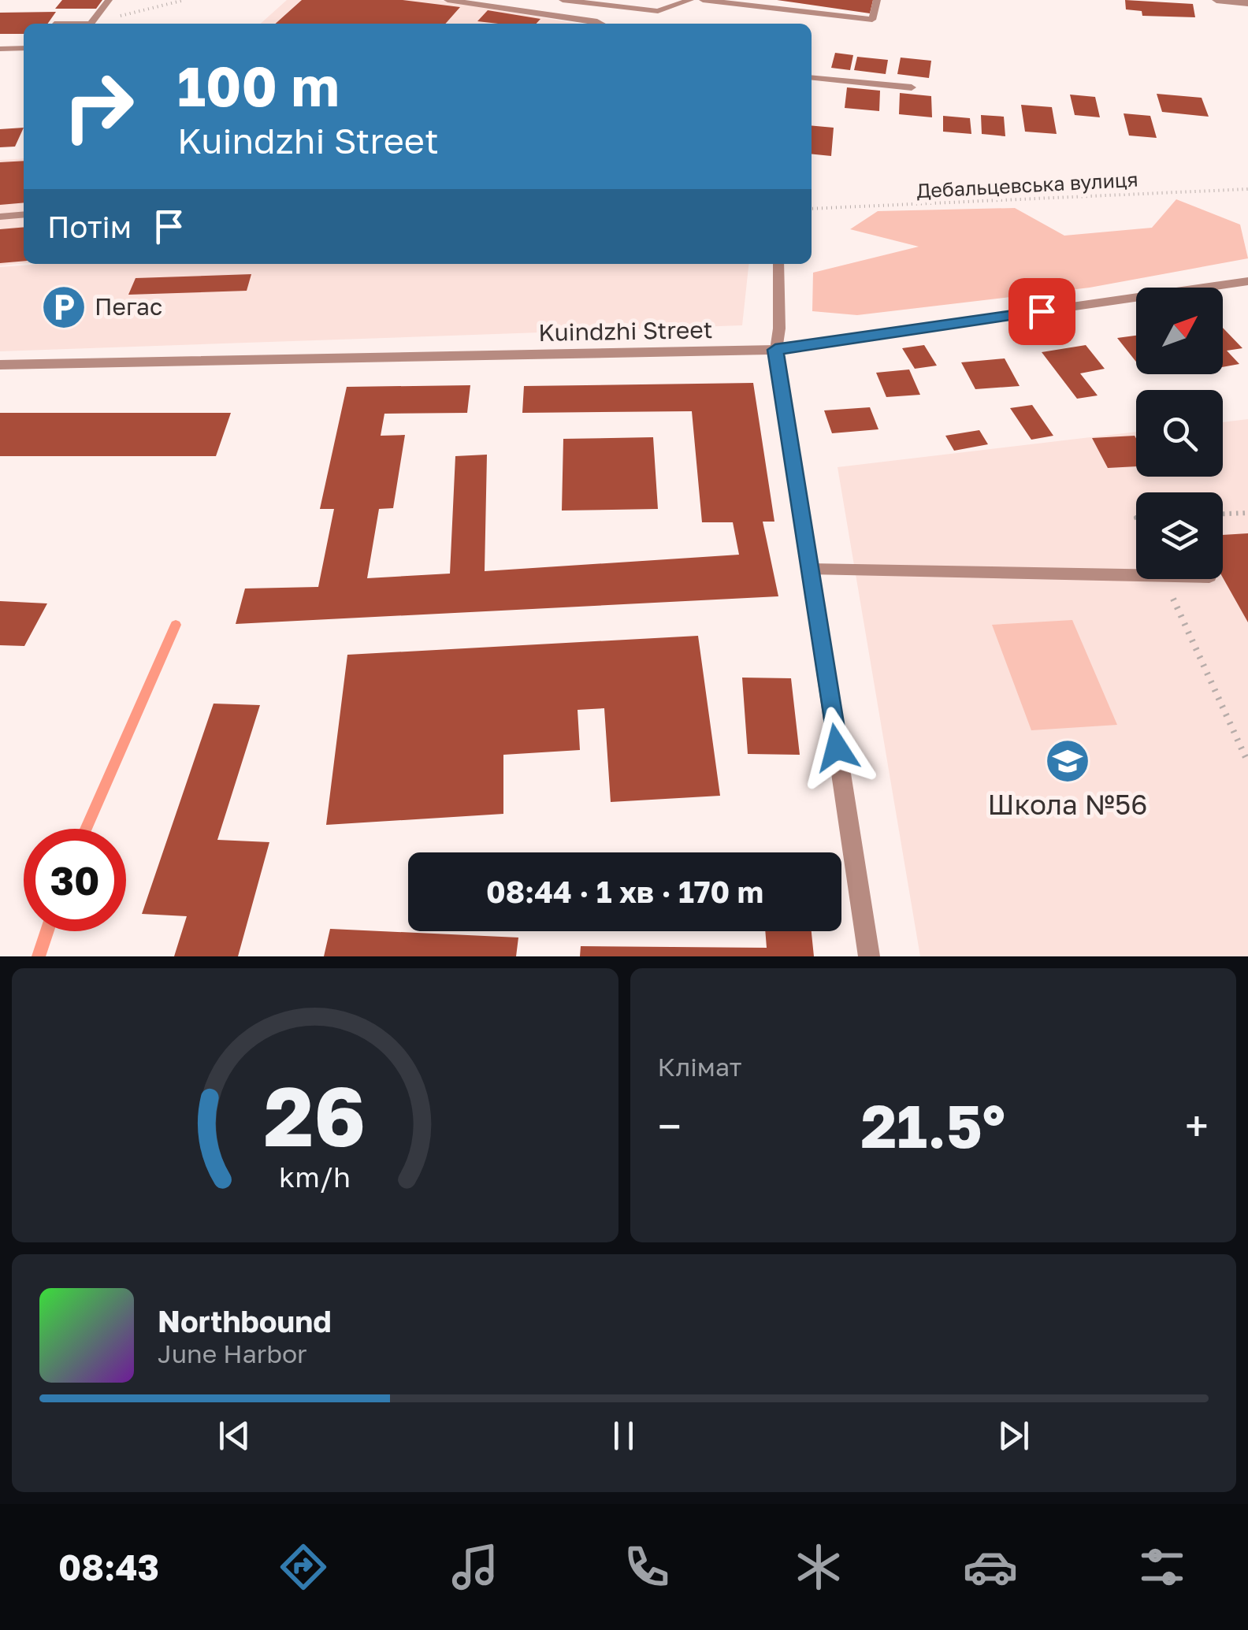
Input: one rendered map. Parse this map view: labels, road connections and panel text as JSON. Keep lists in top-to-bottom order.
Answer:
{
  "streets": {
    "street": ["Kuindzhi Street"],
    "path": ["Дебальцевська вулиця"]
  },
  "places": {
    "parking": ["Пегас"],
    "school or university": ["Школа №56"]
  },
  "north": "top right",
  "page": {
    "turn": ["100 m", "Kuindzhi Street"],
    "then": "Потім",
    "limit": "30",
    "trip": "08:44 · 1 хв · 170 m",
    "tile": "Клімат",
    "heat": ["−", "21.5°", "+"],
    "song": ["Northbound", "June Harbor"],
    "tabs": "08:43",
    "gauge": ["26", "km/h"]
  }
}
